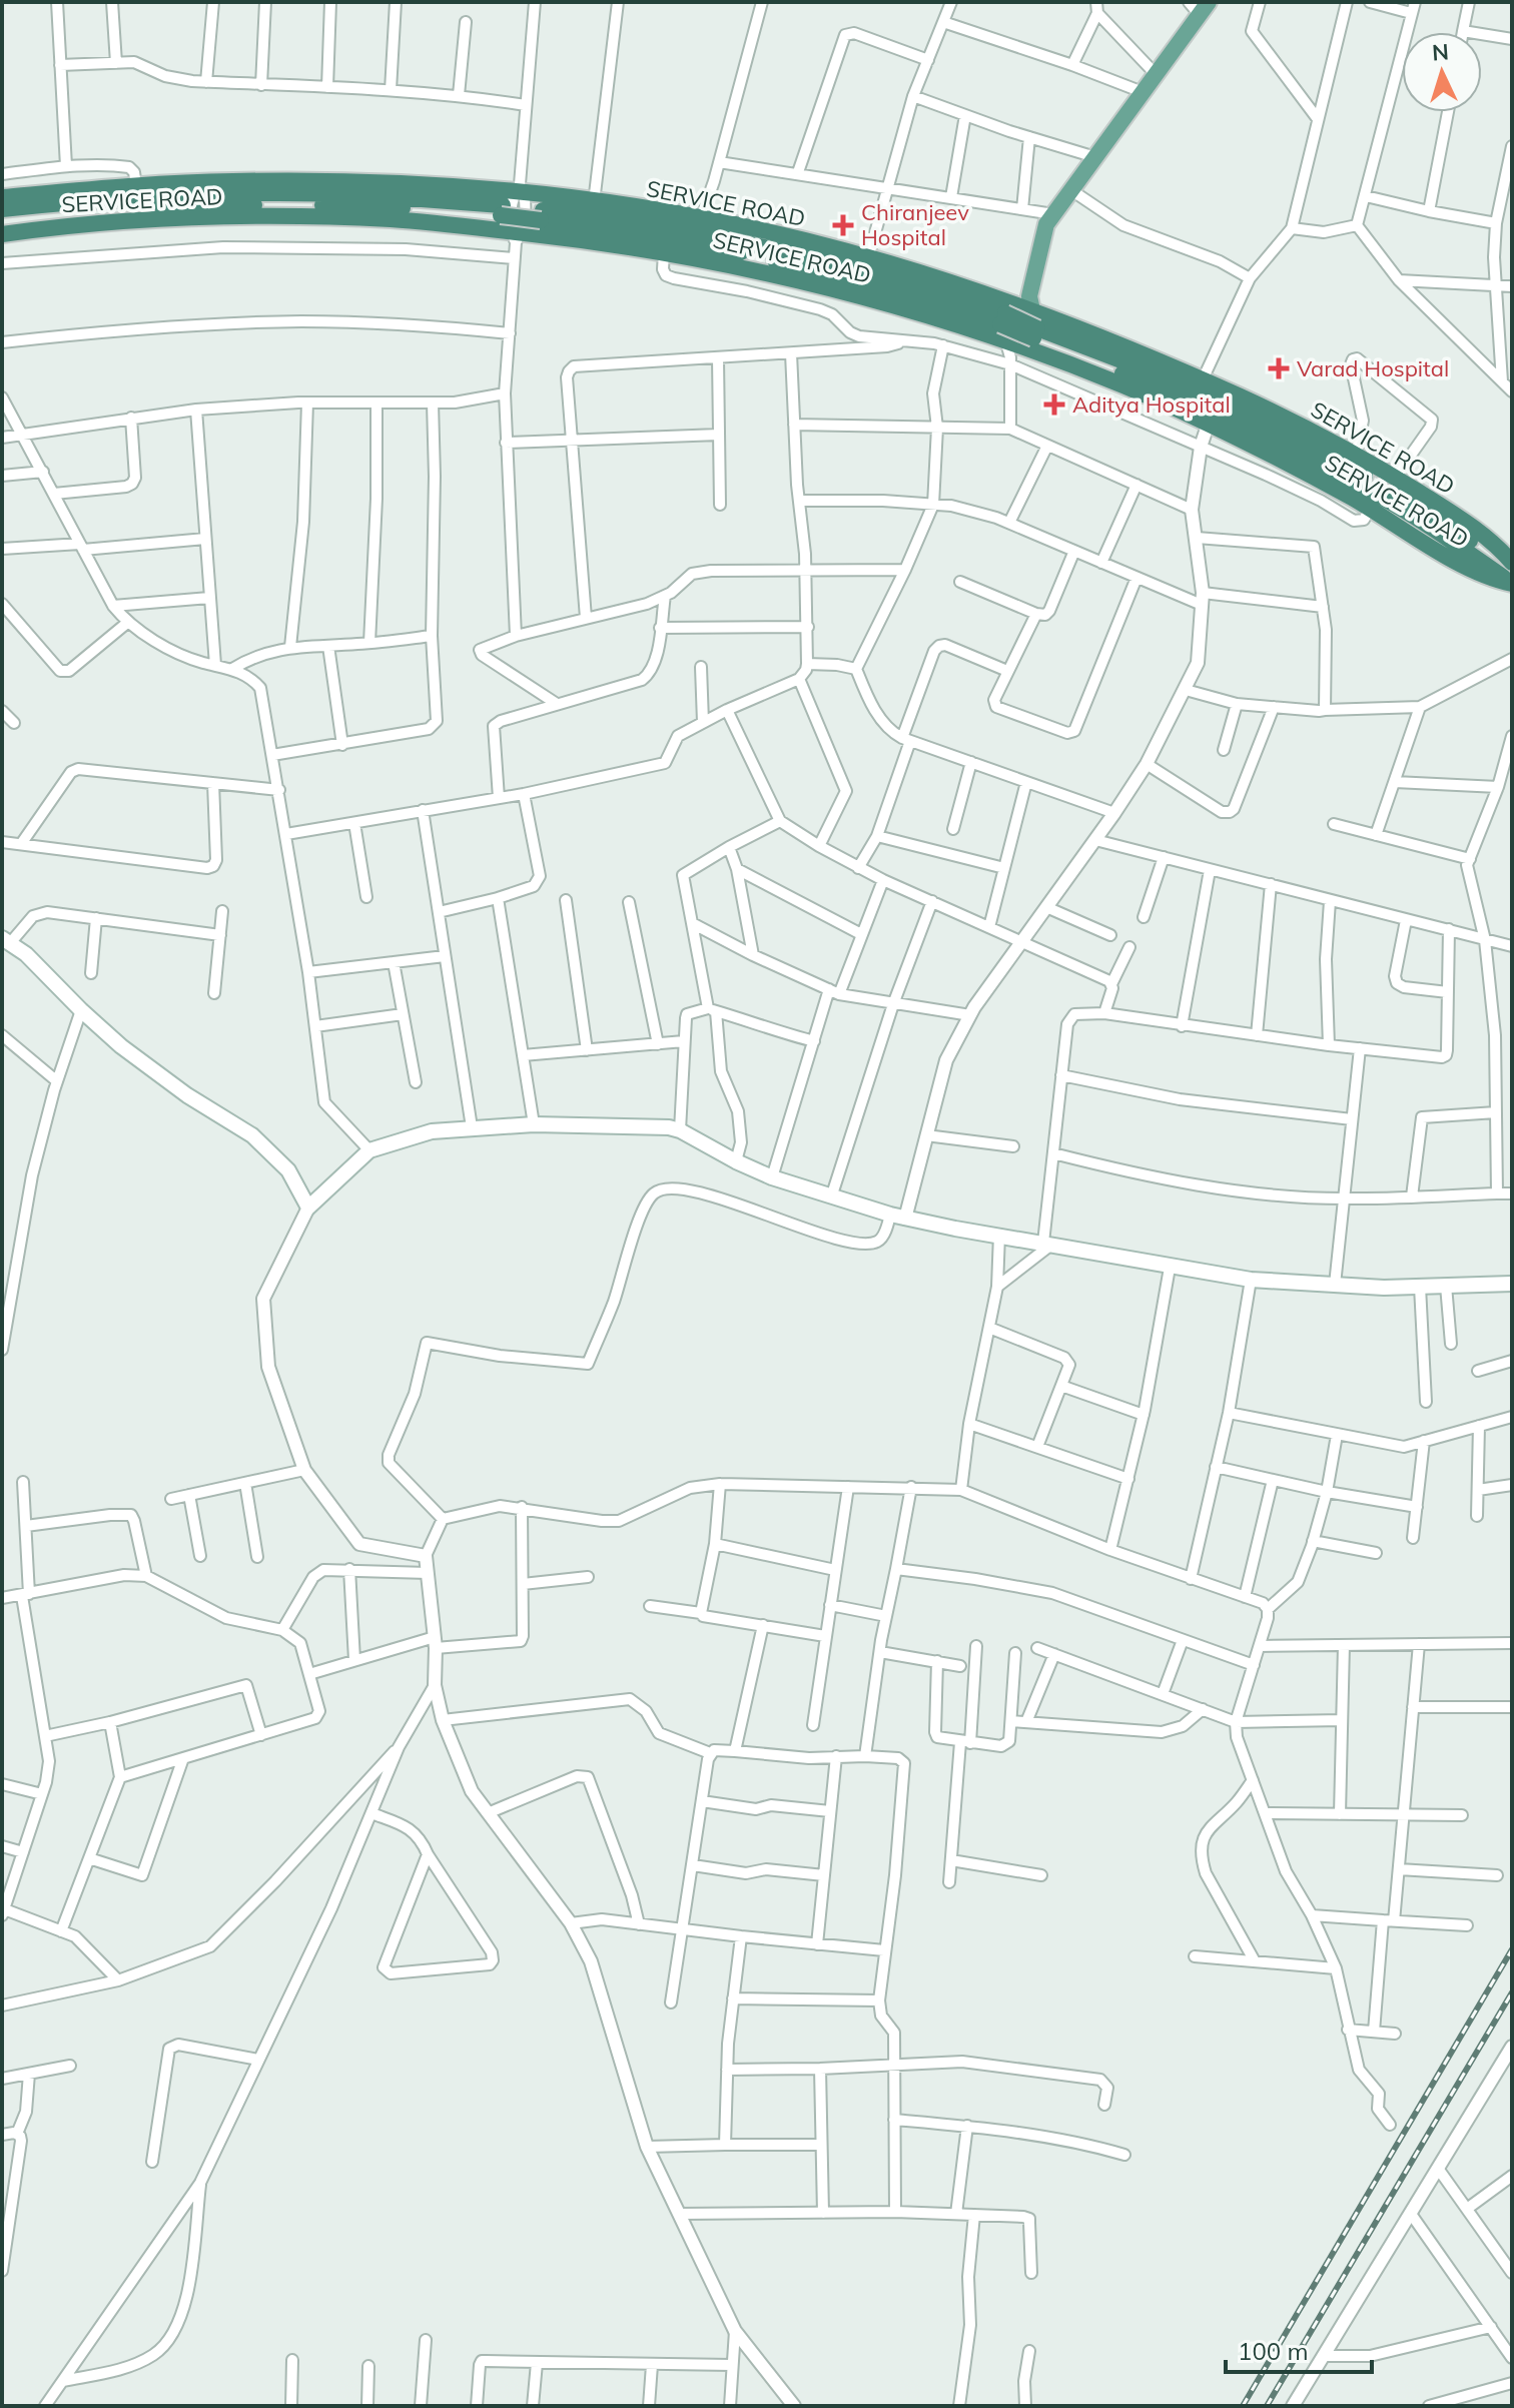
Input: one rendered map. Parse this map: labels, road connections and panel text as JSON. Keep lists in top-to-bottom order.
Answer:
{
  "streets": {
    "highway": ["SERVICE ROAD"]
  },
  "places": {
    "health": ["Chiranjeev Hospital", "Varad Hospital", "Aditya Hospital"]
  },
  "scale_bar": "100 m",
  "north": "top"
}
